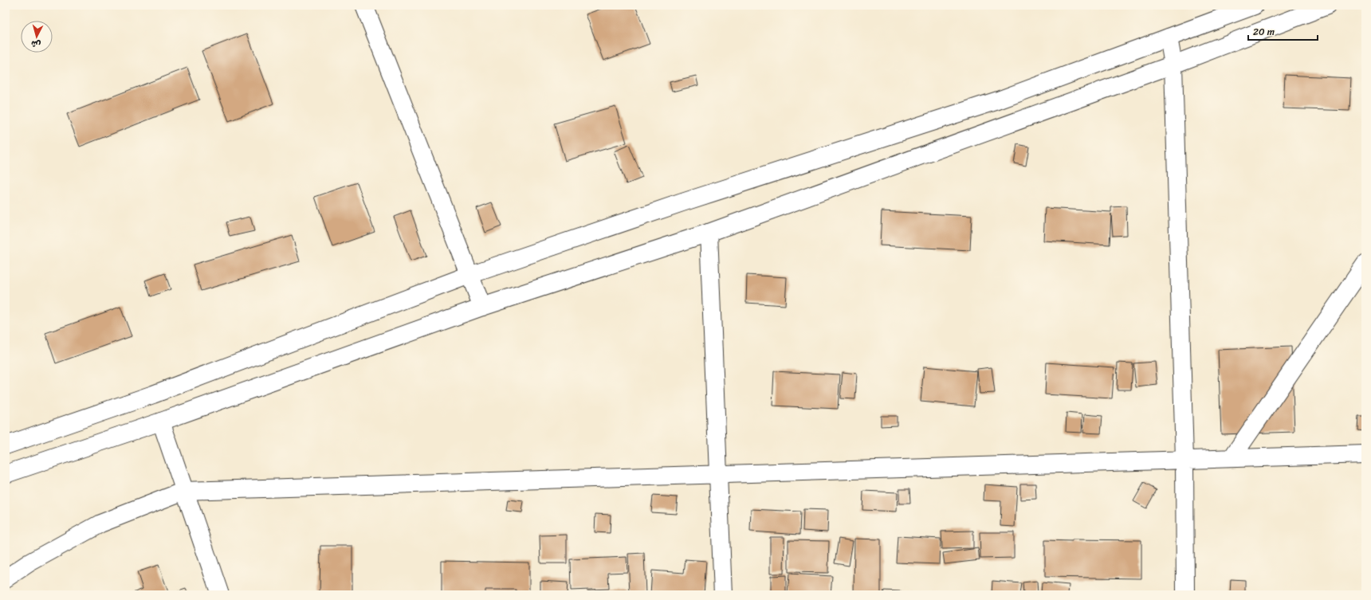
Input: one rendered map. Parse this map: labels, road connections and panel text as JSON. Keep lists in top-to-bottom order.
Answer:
{
  "scale_bar": "20 m",
  "north": "bottom"
}
